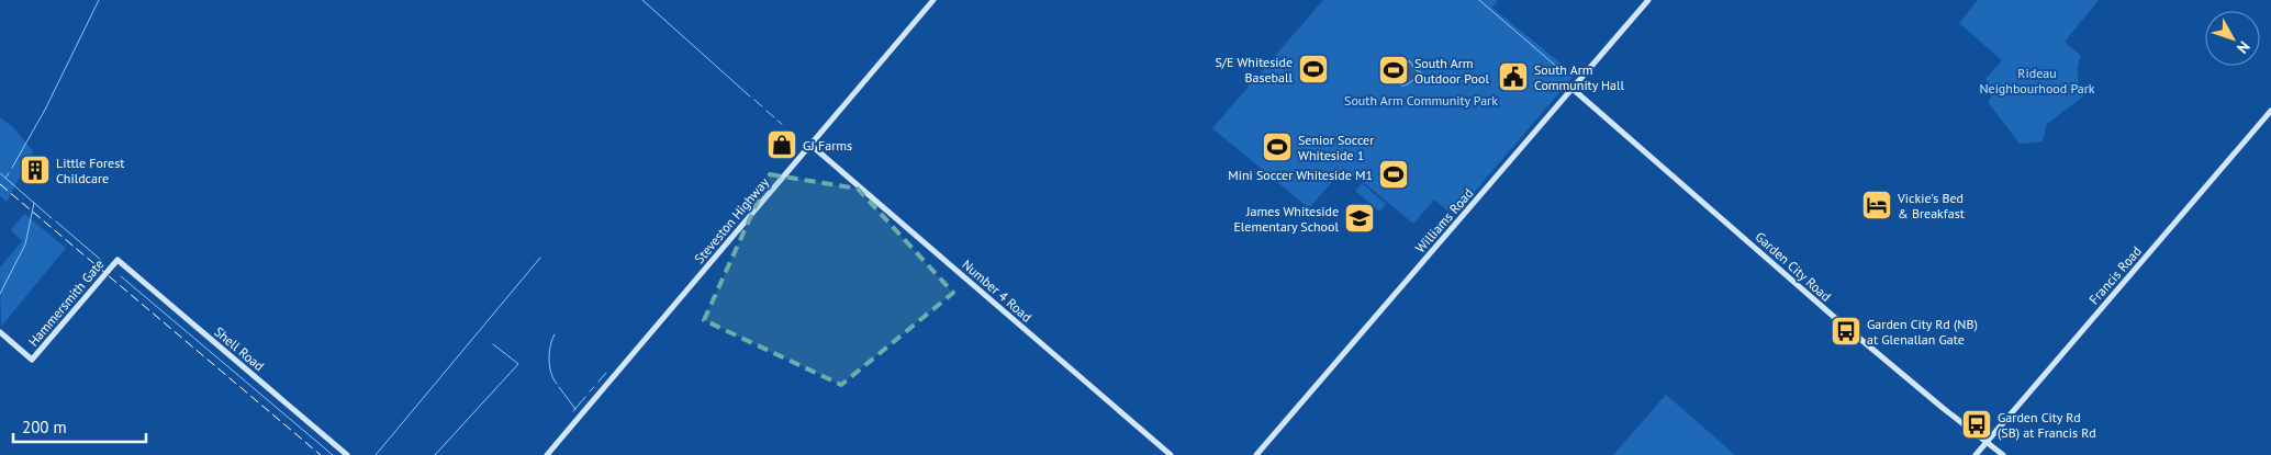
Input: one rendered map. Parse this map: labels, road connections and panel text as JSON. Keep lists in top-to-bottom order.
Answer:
{
  "streets": {
    "street": [
      "Steveston Highway",
      "Williams Road",
      "Garden City Road",
      "Francis Road",
      "Number 4 Road",
      "Hammersmith Gate",
      "Shell Road"
    ]
  },
  "crossings": [
    ["Steveston Highway", "Number 4 Road"],
    ["Williams Road", "Garden City Road"],
    ["Garden City Road", "Francis Road"],
    ["Hammersmith Gate", "Shell Road"]
  ],
  "parks": ["Rideau Neighbourhood Park", "South Arm Community Park"],
  "places": {
    "sports": [
      "S/E Whiteside Baseball",
      "South Arm Outdoor Pool",
      "Senior Soccer Whiteside 1",
      "Mini Soccer Whiteside M1"
    ],
    "public building": ["South Arm Community Hall"],
    "shop": ["GJ Farms"],
    "building": ["Little Forest Childcare"],
    "hotel": ["Vickie's Bed & Breakfast"],
    "school or university": ["James Whiteside Elementary School"],
    "bus stop": ["Garden City Rd (NB) at Glenallan Gate", "Garden City Rd (SB) at Francis Rd"]
  },
  "scale_bar": "200 m",
  "north": "bottom right"
}
